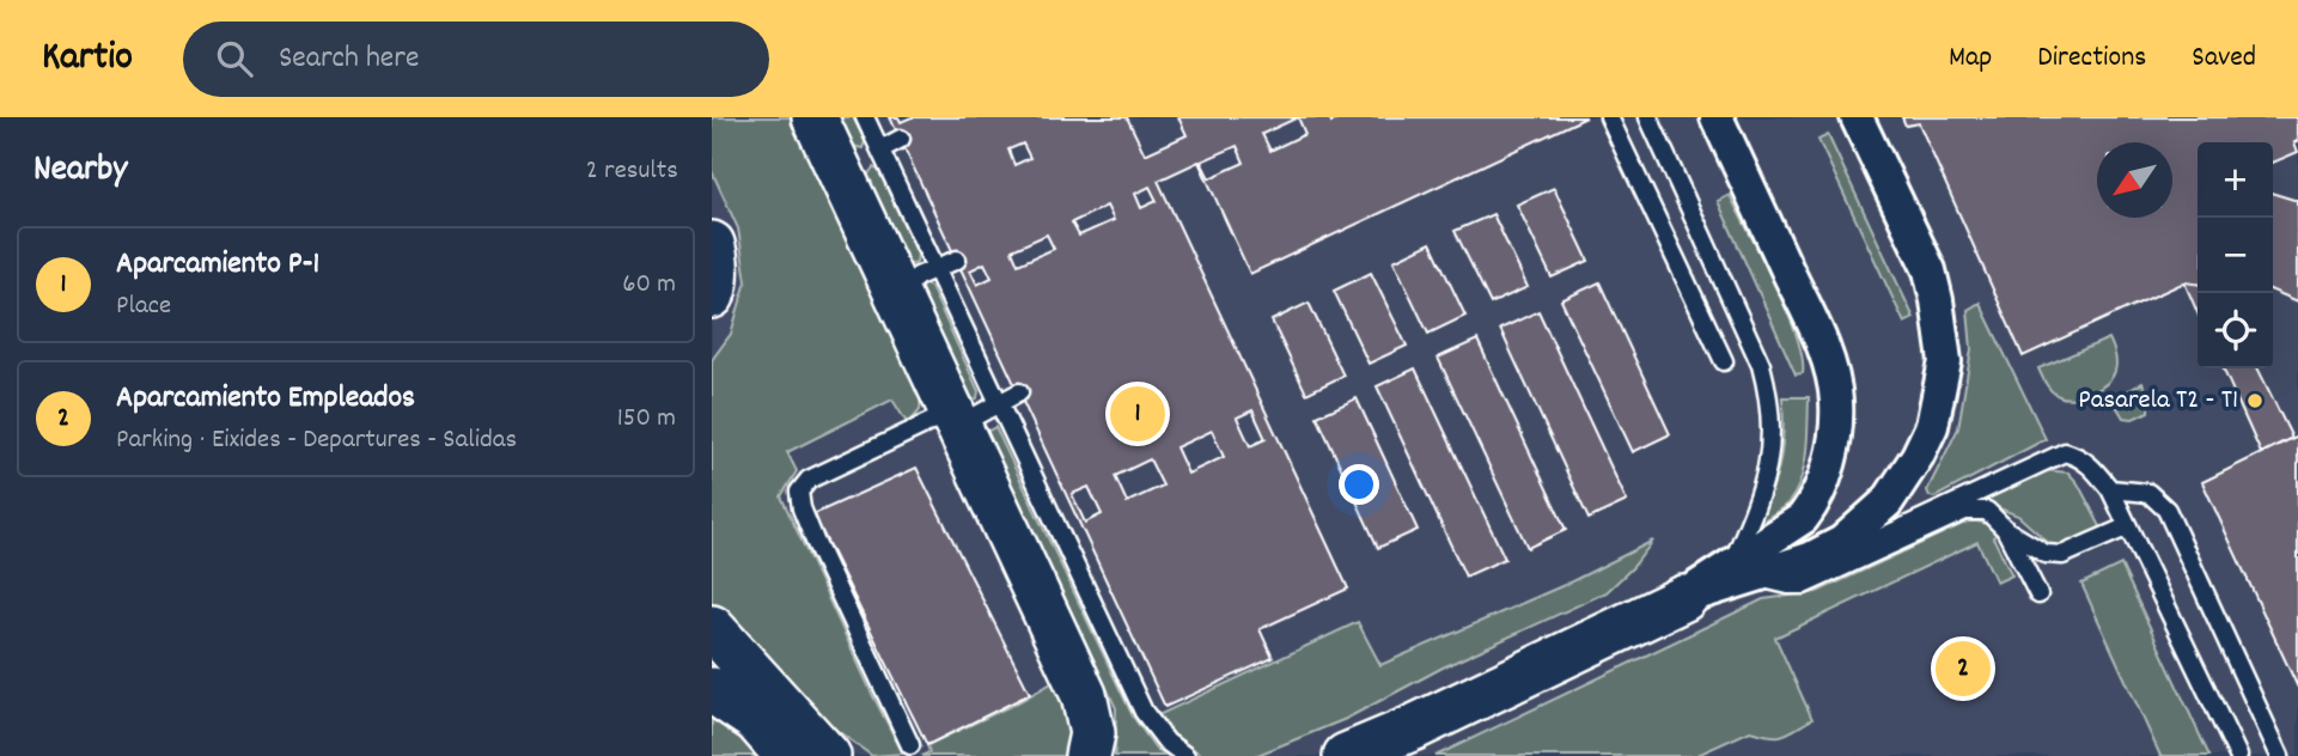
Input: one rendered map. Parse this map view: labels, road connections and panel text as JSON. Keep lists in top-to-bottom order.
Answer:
{
  "places": ["Pasarela T2 - T1"],
  "north": "bottom left",
  "page": {
    "header": "Kartio",
    "search": "Search here",
    "nav": ["Map", "Directions", "Saved"],
    "heading": ["Nearby", "2 results"],
    "map_buttons": ["+", "−"],
    "list": [
      {
        "mark": "1",
        "name": "Aparcamiento P-1",
        "note": "Place",
        "value": "60 m"
      },
      {
        "mark": "2",
        "name": "Aparcamiento Empleados",
        "note": "Parking · Eixides - Departures - Salidas",
        "value": "150 m"
      }
    ],
    "pins": ["1", "2"]
  }
}
